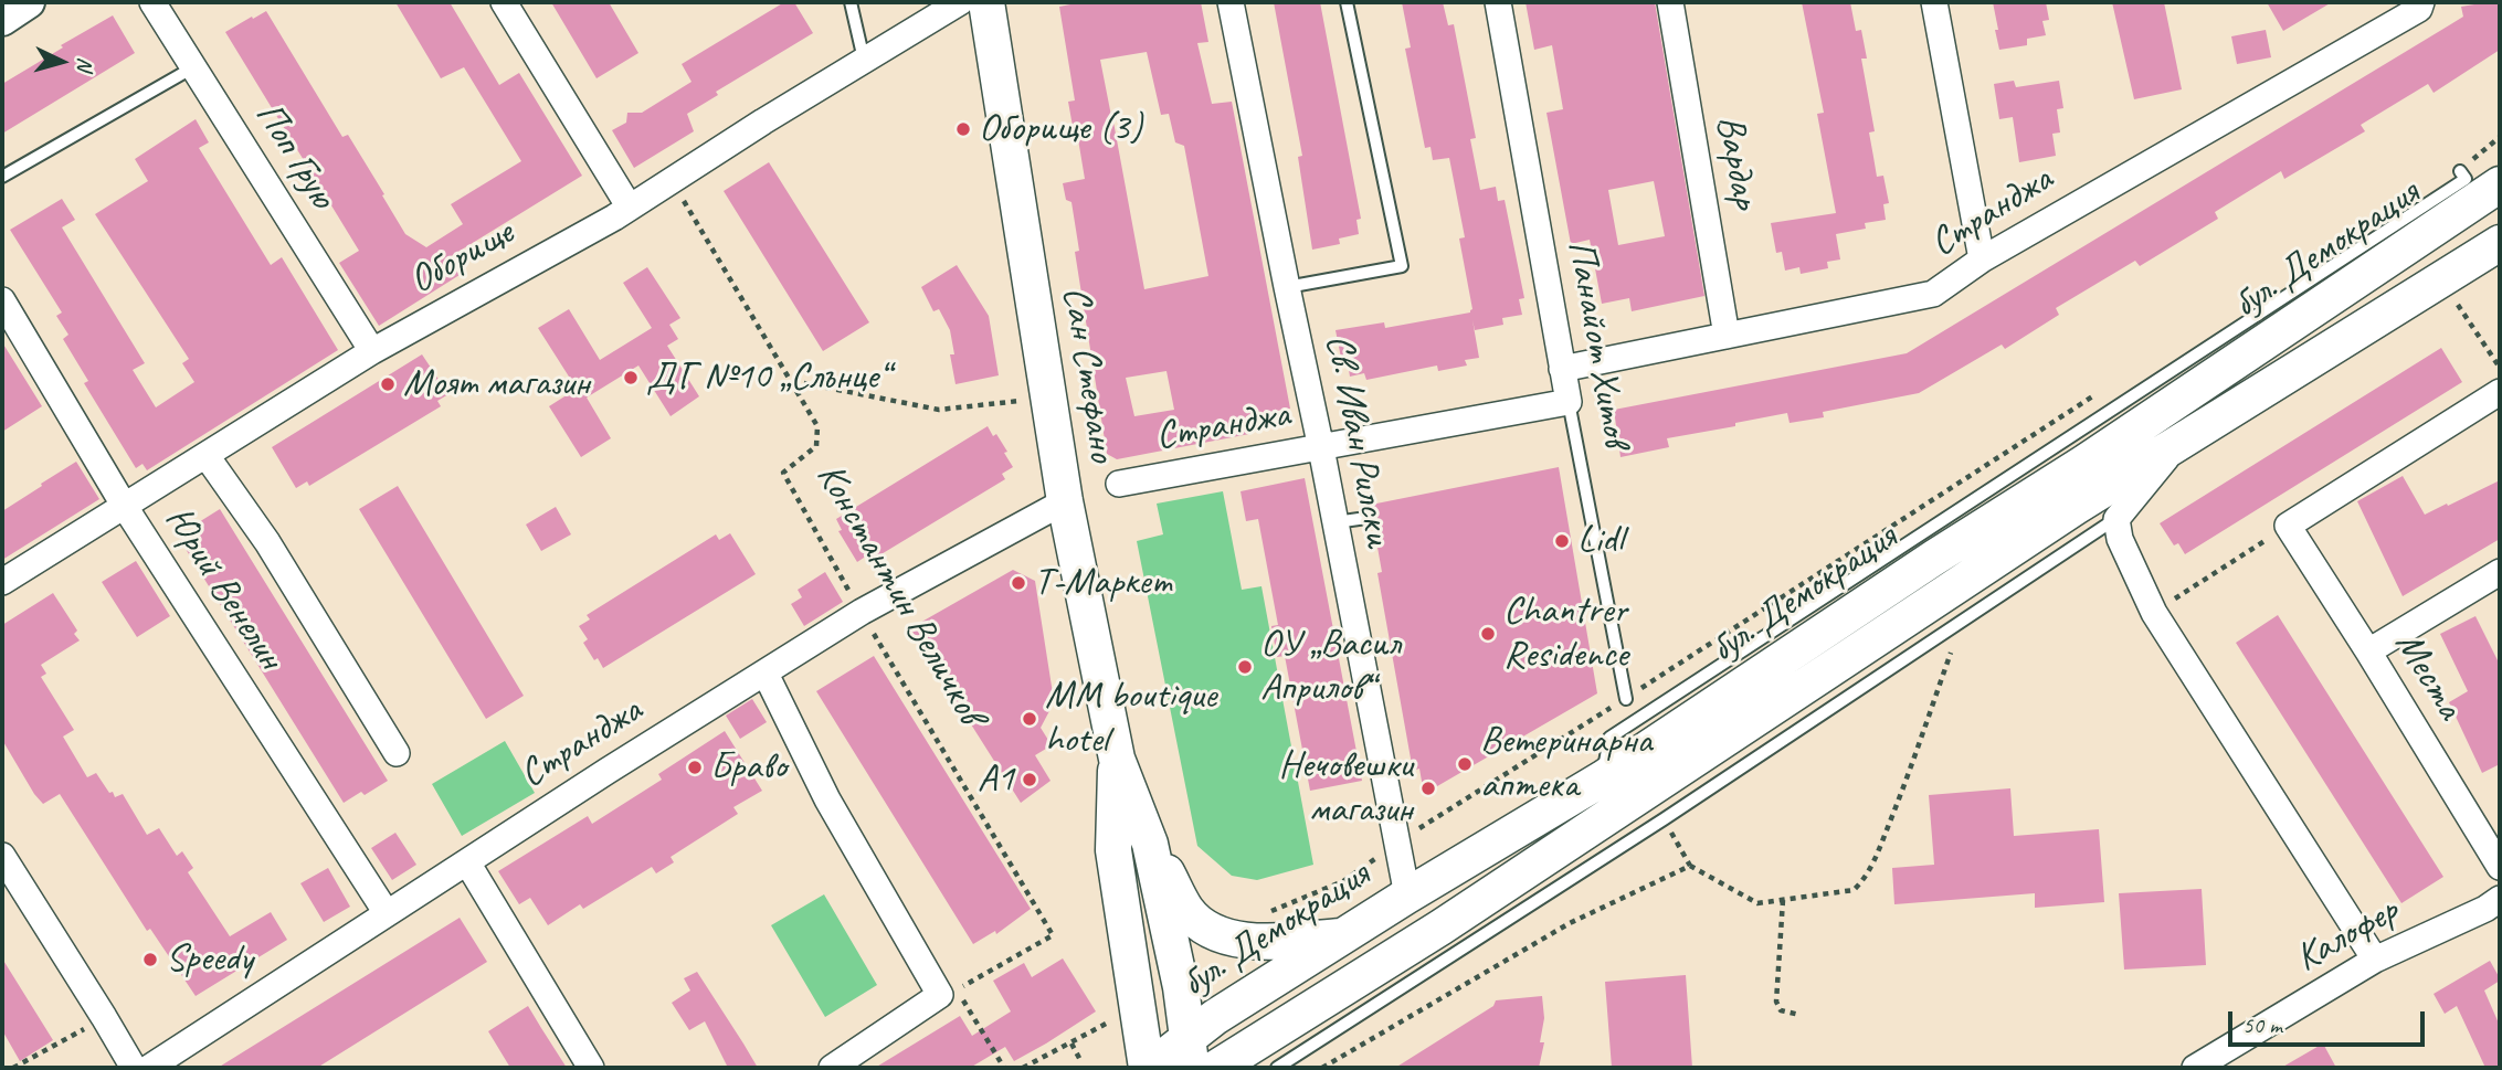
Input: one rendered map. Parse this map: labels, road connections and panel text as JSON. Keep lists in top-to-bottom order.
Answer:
{
  "streets": {
    "main road": ["бул. Демокрация", "Сан Стефано"],
    "street": [
      "Поп Грую",
      "Вардар",
      "Странджа",
      "Оборище",
      "Панайот Хитов",
      "Св. Иван Рилски",
      "Юрий Венелин",
      "Места",
      "Калофер"
    ],
    "path": ["Константин Величков"]
  },
  "crossings": [
    ["Поп Грую", "Оборище"],
    ["Вардар", "Странджа"],
    ["Странджа", "Панайот Хитов"],
    ["Странджа", "Сан Стефано"],
    ["Странджа", "Св. Иван Рилски"],
    ["Странджа", "Юрий Венелин"],
    ["Странджа", "Константин Величков"],
    ["бул. Демокрация", "Сан Стефано"],
    ["бул. Демокрация", "Св. Иван Рилски"],
    ["Оборище", "Юрий Венелин"],
    ["Оборище", "Константин Величков"]
  ],
  "places": [
    "Оборище (3)",
    "ДГ №10 „Слънце“",
    "Моят магазин",
    "Lidl",
    "Т-Маркет",
    "Chantrer Residence",
    "ОУ „Васил Априлов“",
    "MM boutique hotel",
    "Ветеринарна аптека",
    "Браво",
    "A1",
    "Нечовешки магазин",
    "Speedy"
  ],
  "scale_bar": "50 m",
  "north": "right"
}
